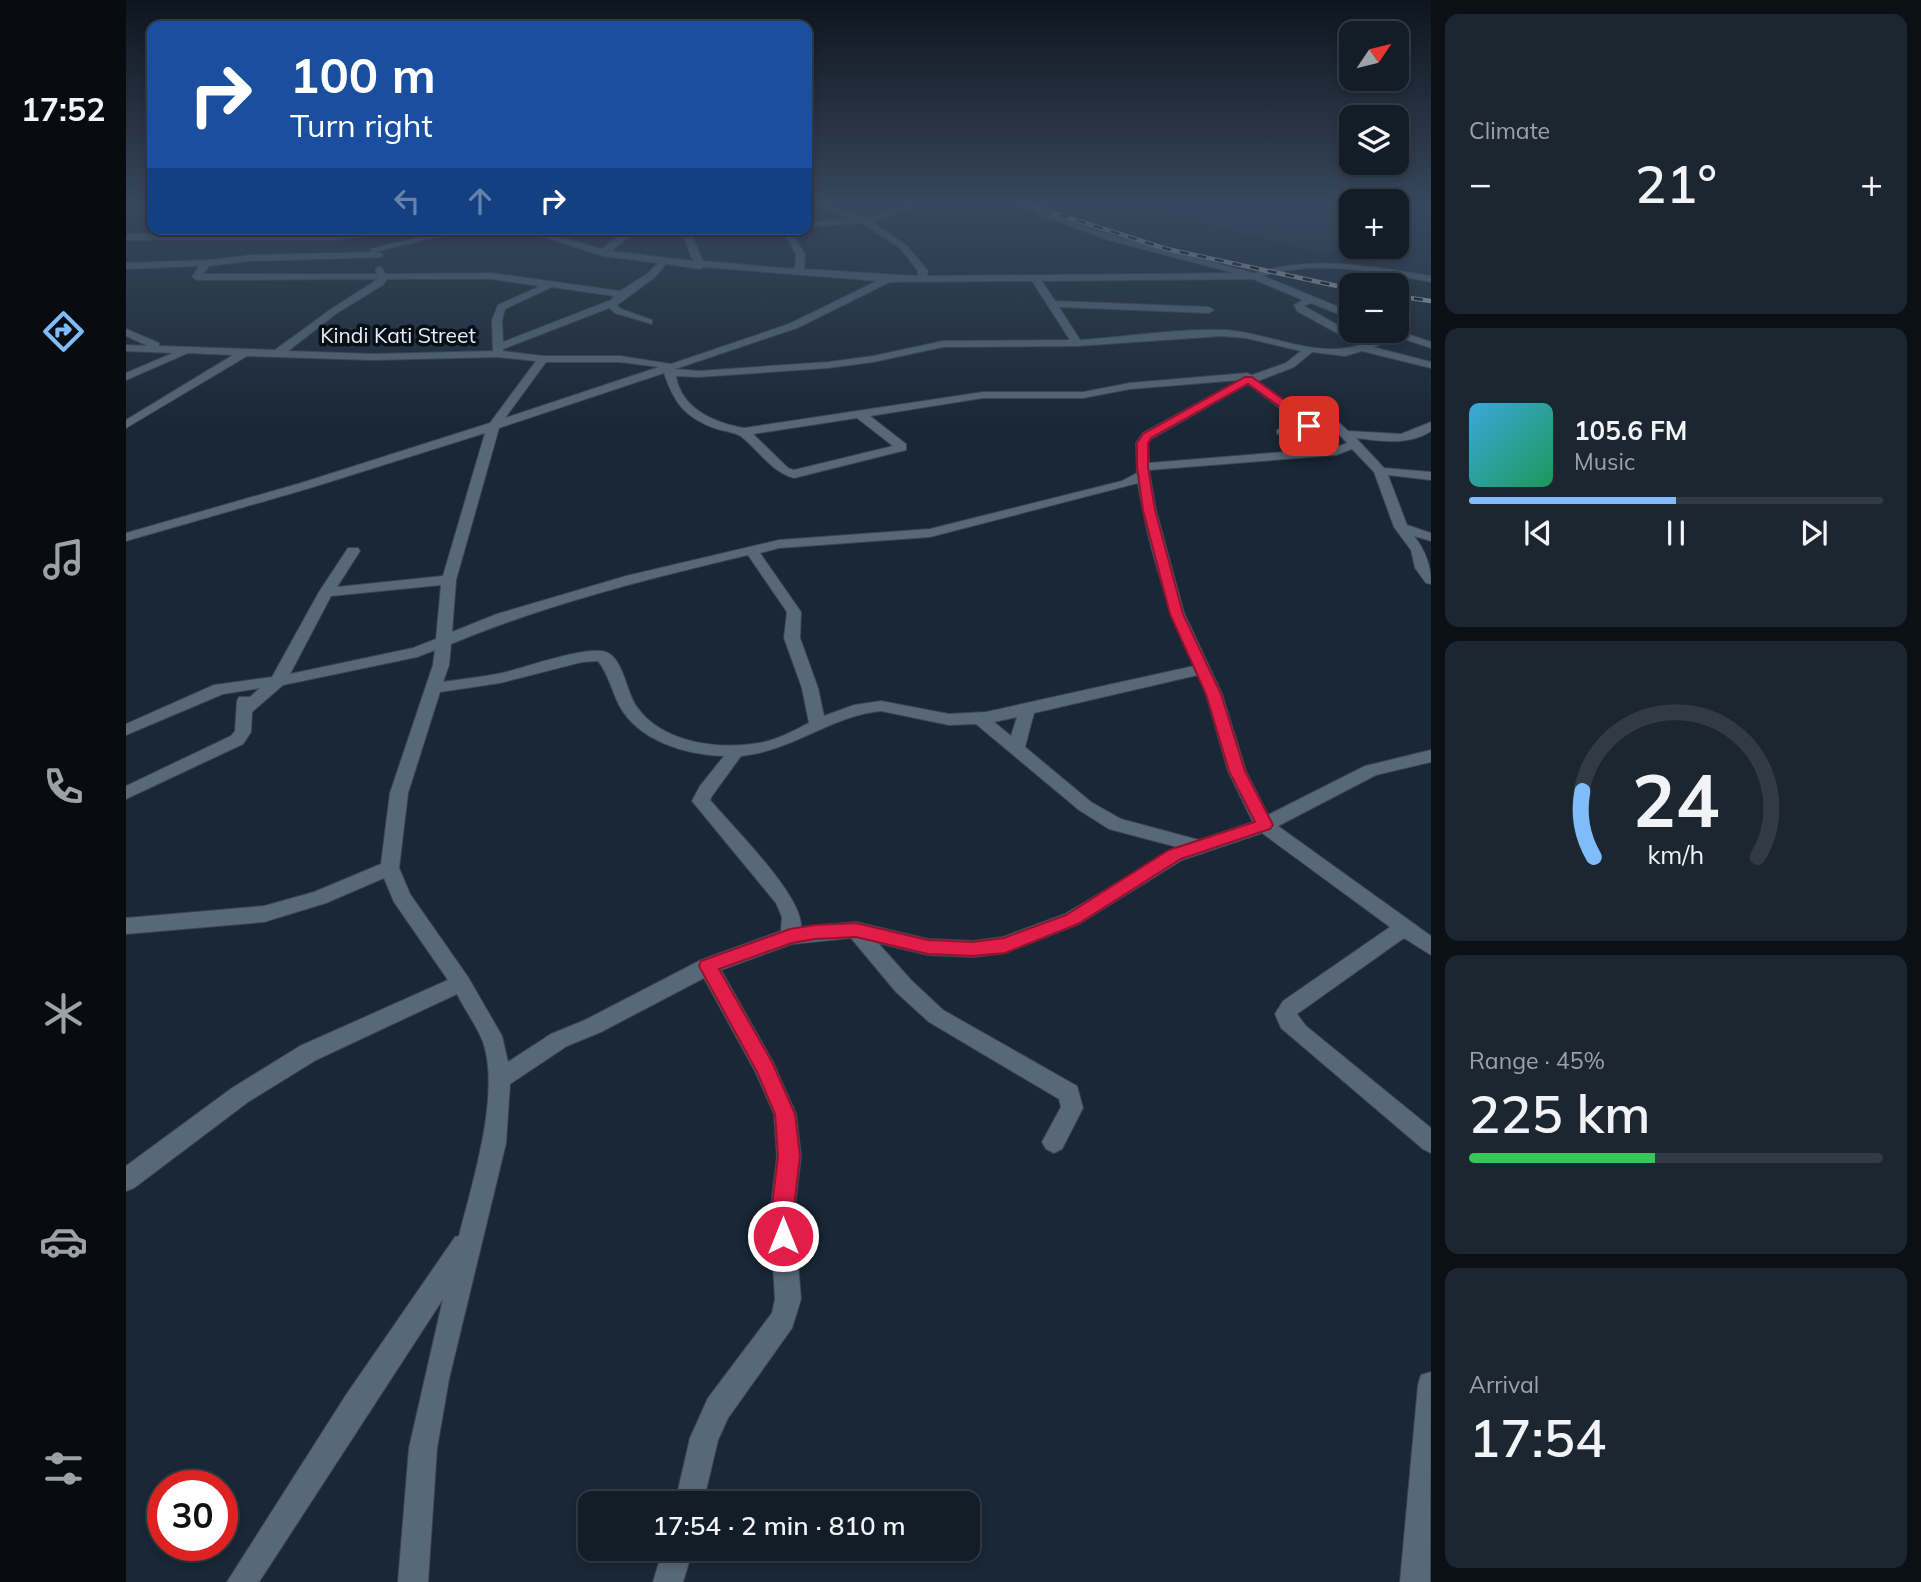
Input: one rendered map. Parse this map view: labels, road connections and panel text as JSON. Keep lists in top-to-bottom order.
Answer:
{
  "streets": {
    "street": ["Kindi Kati Street"]
  },
  "north": "top right",
  "page": {
    "tabs": "17:52",
    "tile": [
      "Climate",
      ["Range · 45%", "225 km"],
      ["Arrival", "17:54"]
    ],
    "map_buttons": ["+", "−"],
    "turn": ["100 m", "Turn right"],
    "heat": ["−", "21°", "+"],
    "song": ["105.6 FM", "Music"],
    "limit": "30",
    "trip": "17:54 · 2 min · 810 m",
    "gauge": ["24", "km/h"]
  }
}
